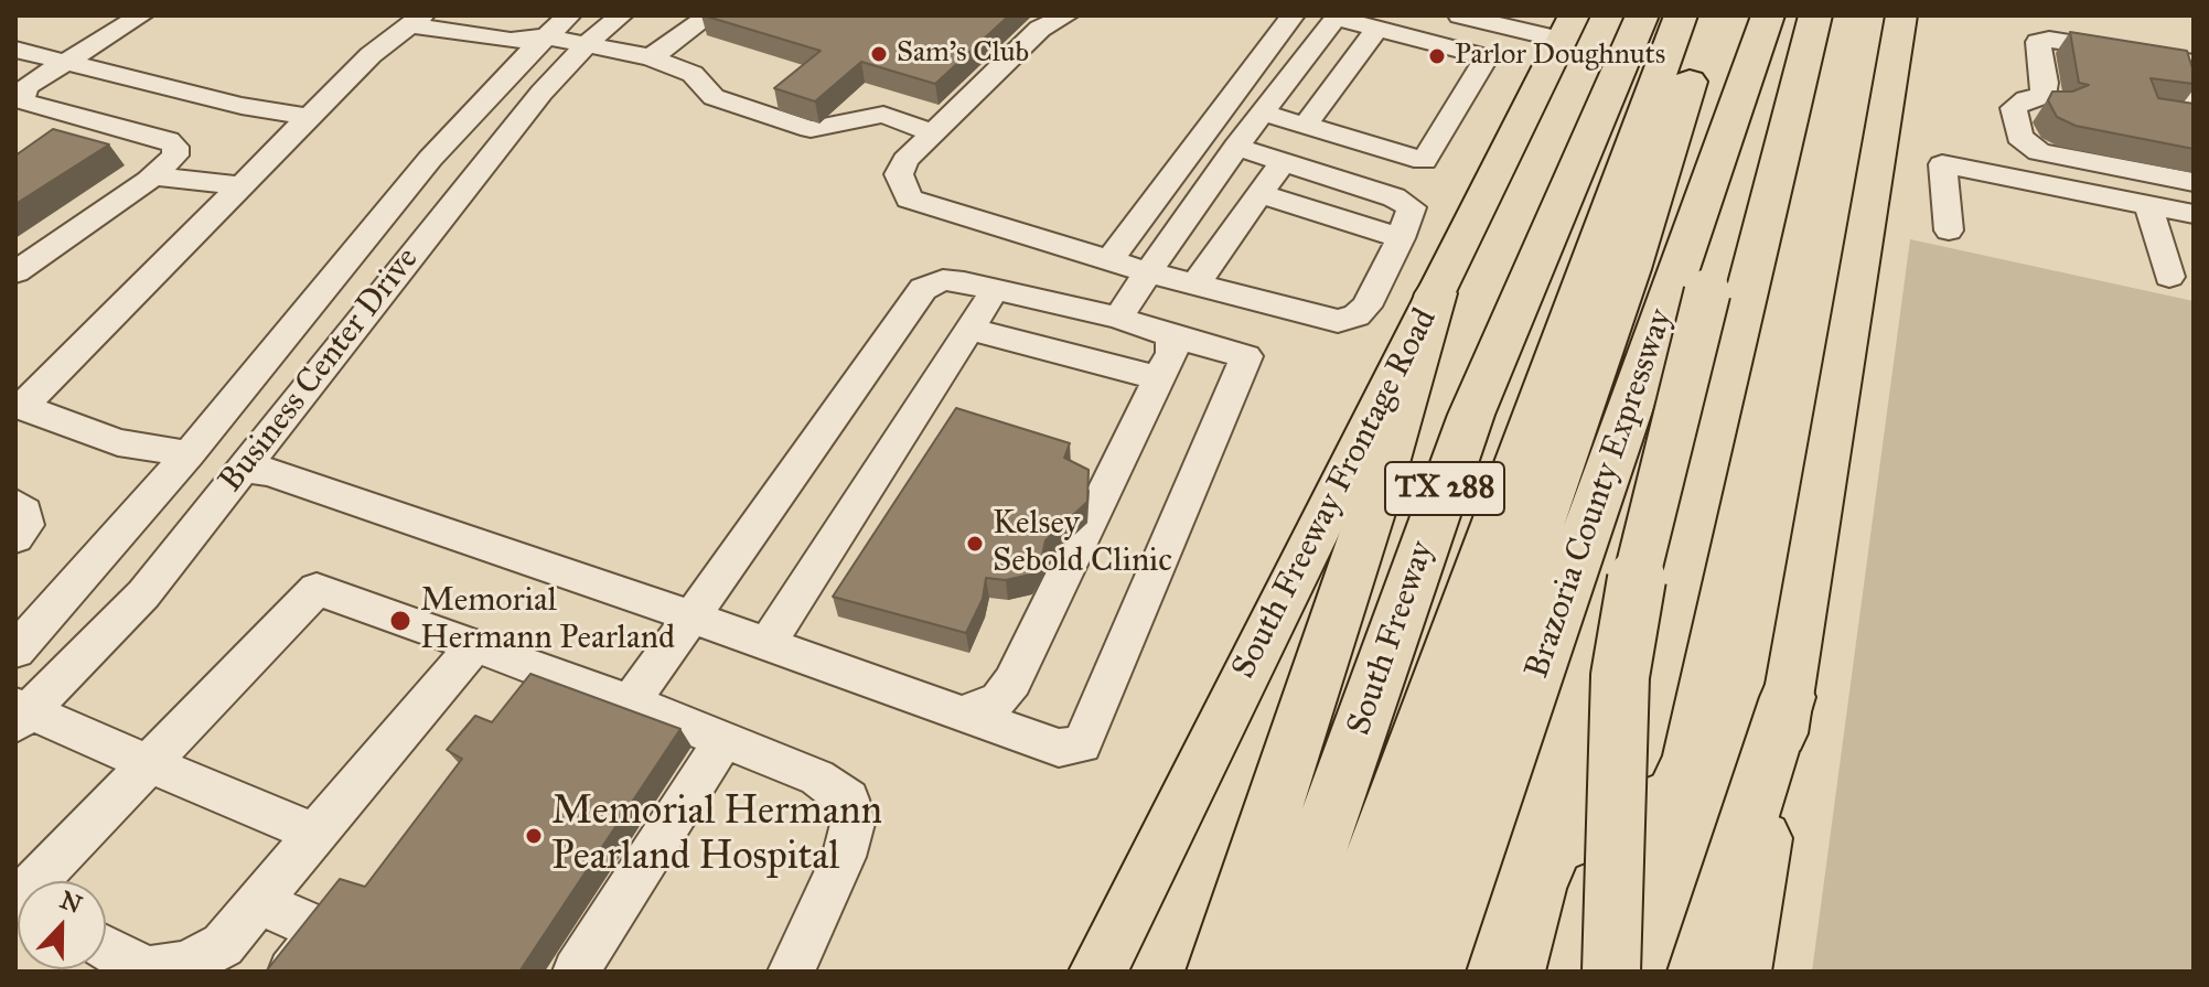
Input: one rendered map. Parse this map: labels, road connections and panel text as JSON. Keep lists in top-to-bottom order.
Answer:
{
  "streets": {
    "highway": ["TX 288", "Brazoria County Expressway", "South Freeway"],
    "main road": ["South Freeway Frontage Road"],
    "street": ["Business Center Drive"]
  },
  "places": [
    "Sam's Club",
    "Parlor Doughnuts",
    "Kelsey Sebold Clinic",
    "Memorial Hermann Pearland",
    "Memorial Hermann Pearland Hospital"
  ],
  "north": "top"
}
